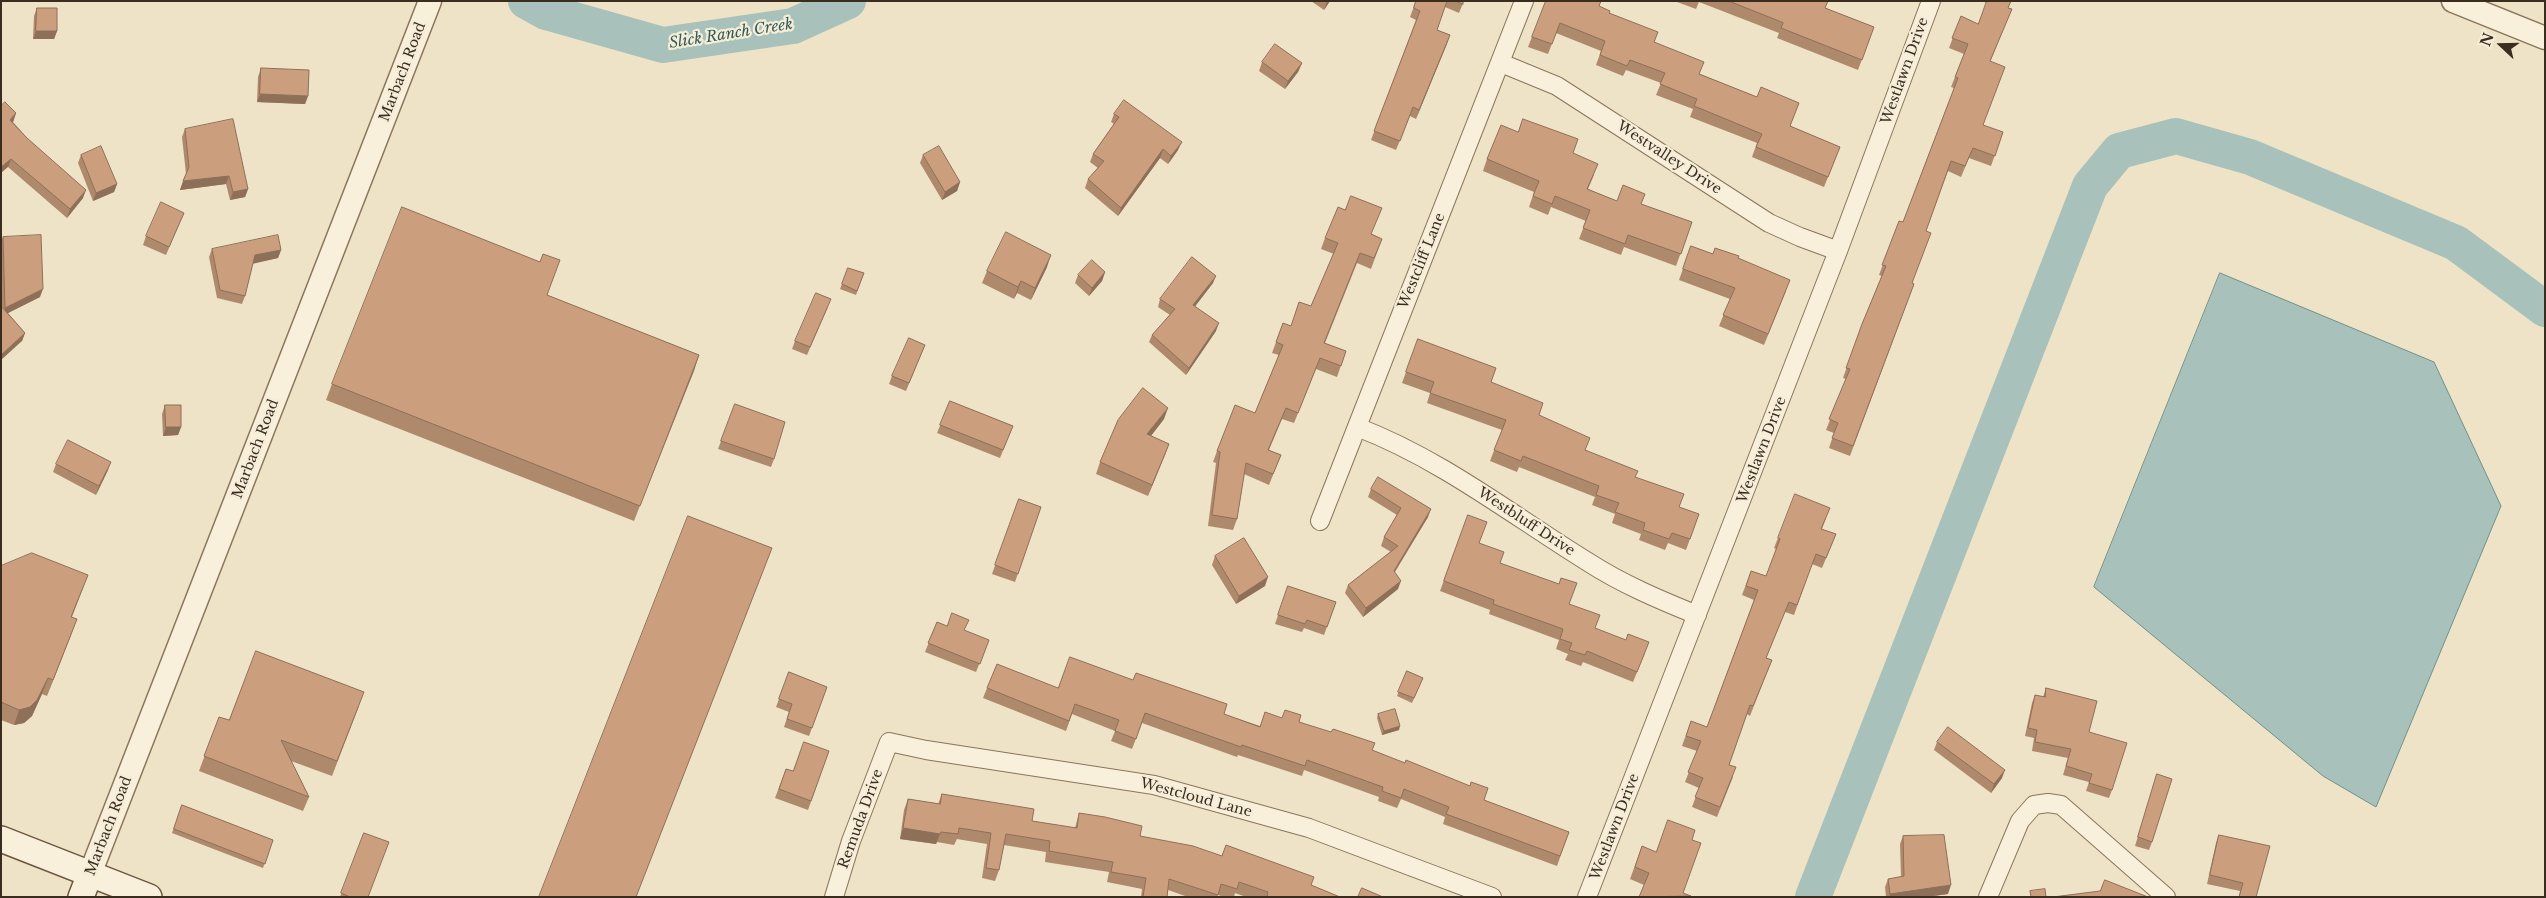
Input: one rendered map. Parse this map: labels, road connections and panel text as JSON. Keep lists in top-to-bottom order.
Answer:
{
  "streets": {
    "street": [
      "Westlawn Drive",
      "Marbach Road",
      "Westvalley Drive",
      "Westcliff Lane",
      "Westbluff Drive",
      "Westcloud Lane",
      "Remuda Drive"
    ]
  },
  "crossings": [
    ["Westlawn Drive", "Westvalley Drive"],
    ["Westlawn Drive", "Westbluff Drive"],
    ["Westvalley Drive", "Westcliff Lane"],
    ["Westcliff Lane", "Westbluff Drive"],
    ["Westcloud Lane", "Remuda Drive"]
  ],
  "water": ["Slick Ranch Creek"],
  "north": "left"
}
